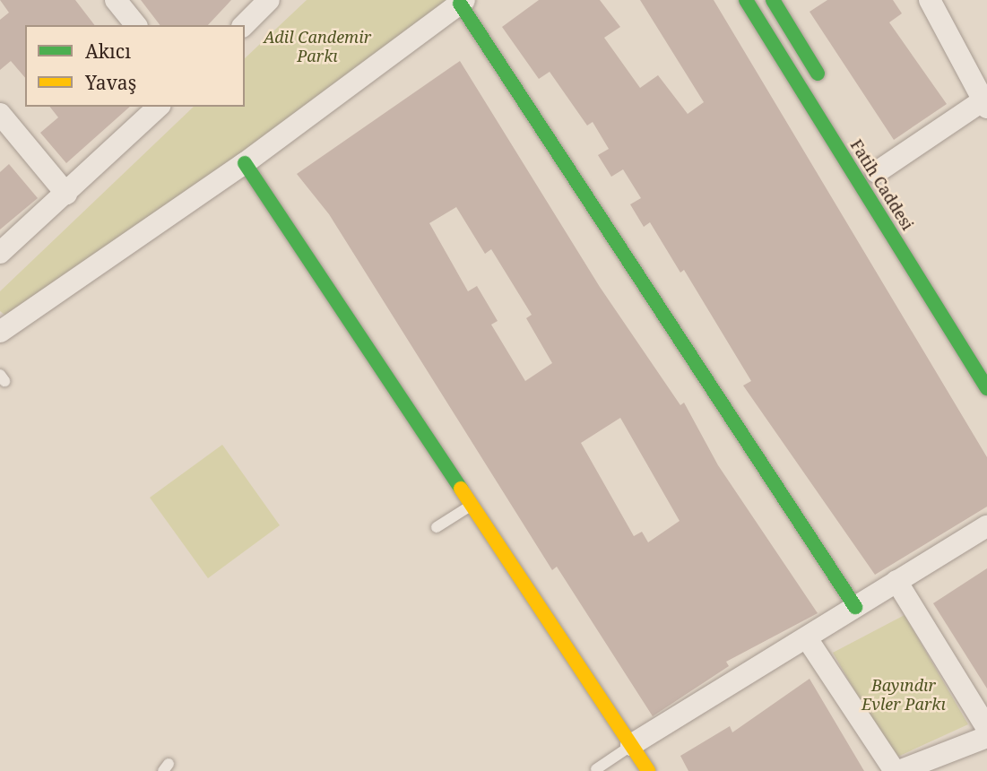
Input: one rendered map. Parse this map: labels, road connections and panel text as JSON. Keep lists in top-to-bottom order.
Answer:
{
  "streets": {
    "street": ["Fatih Caddesi"]
  },
  "parks": ["Adil Candemir Parkı", "Bayındır Evler Parkı"],
  "legend": ["Akıcı", "Yavaş"]
}
